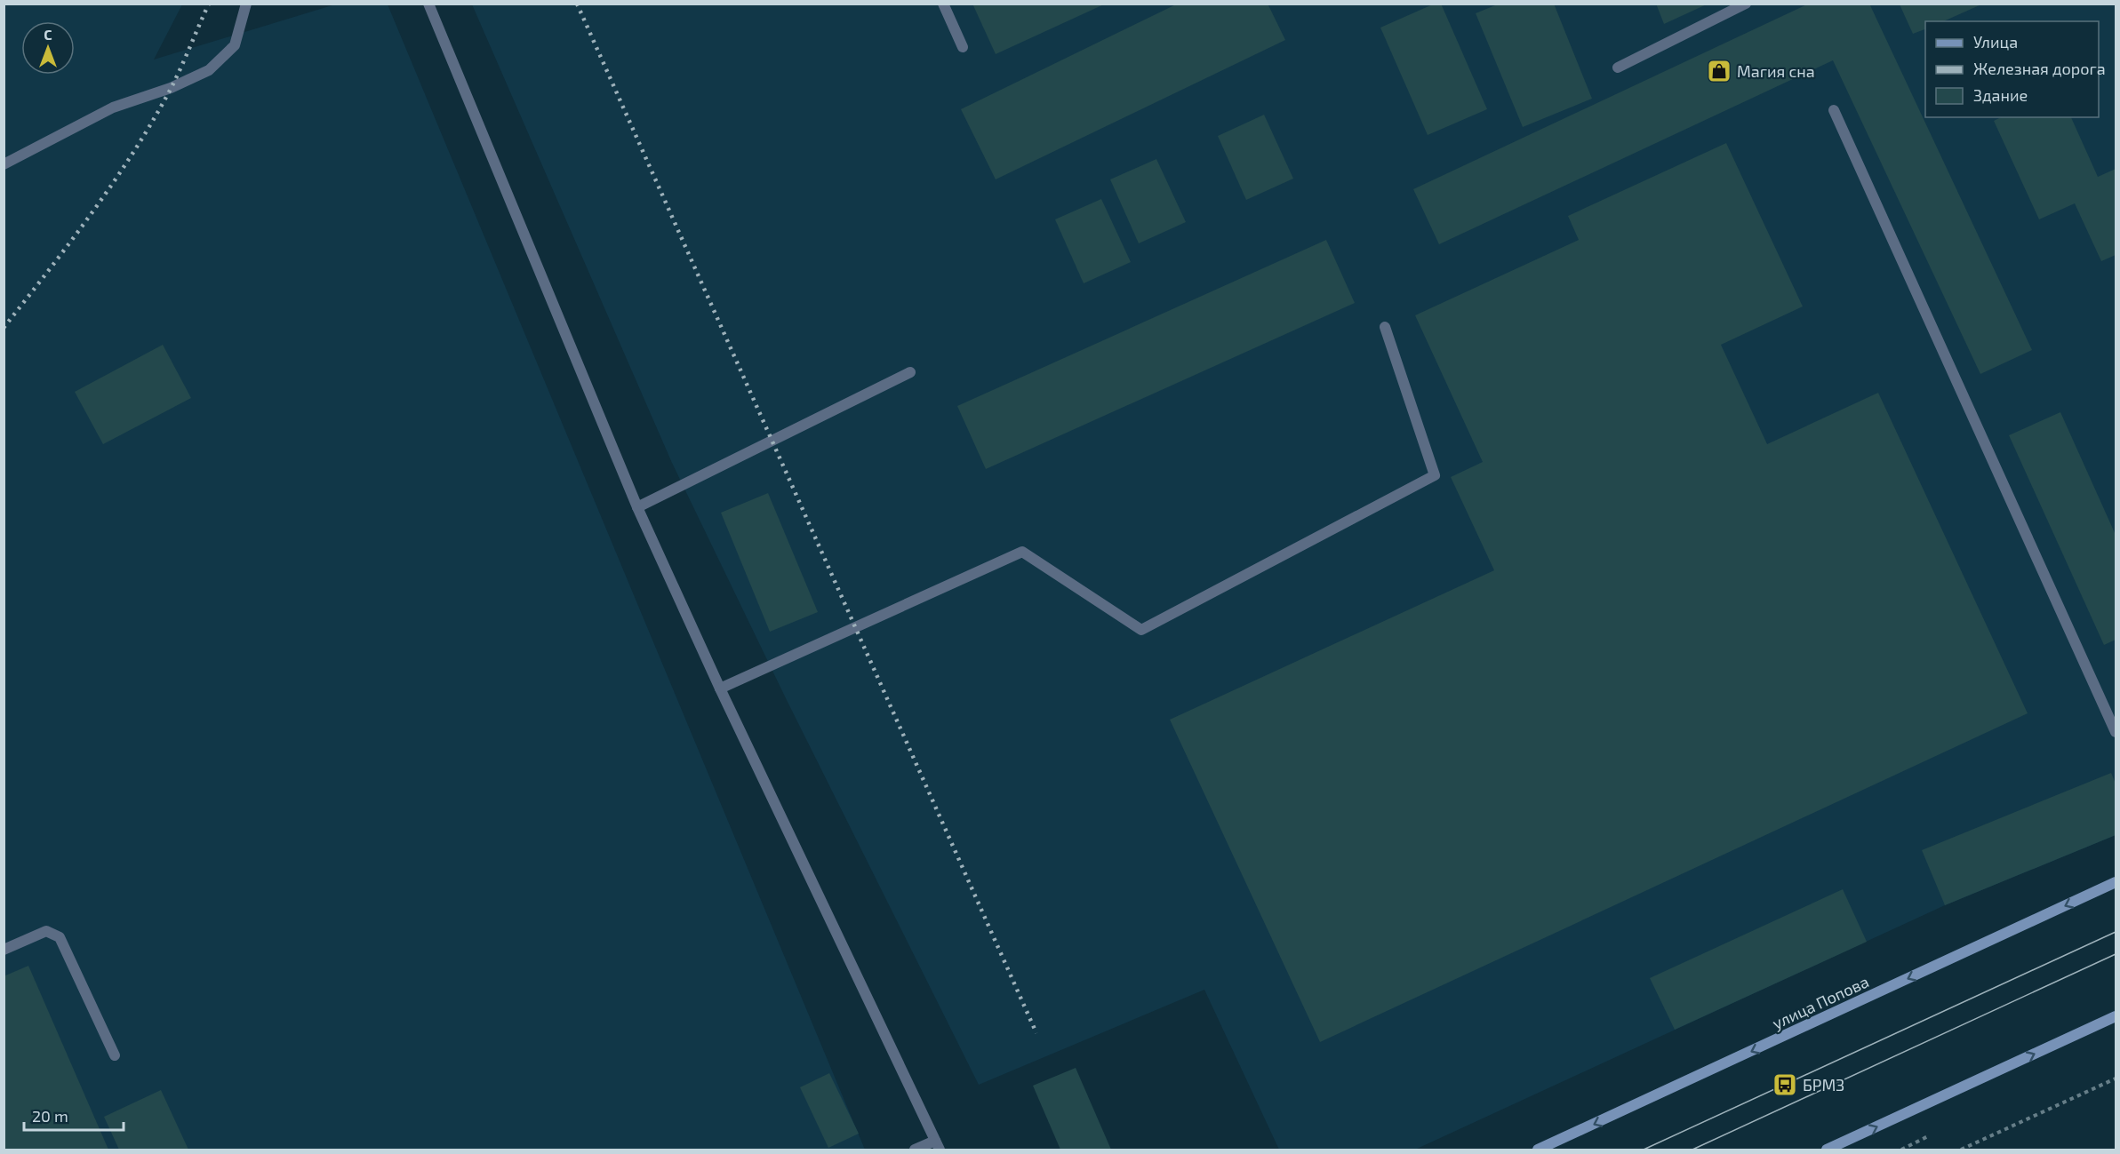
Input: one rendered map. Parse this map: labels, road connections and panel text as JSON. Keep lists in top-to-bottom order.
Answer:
{
  "streets": {
    "main road": ["улица Попова"]
  },
  "one_way": ["улица Попова"],
  "places": {
    "shop": ["Магия сна"],
    "bus stop": ["БРМЗ"]
  },
  "legend": ["Улица", "Железная дорога", "Здание"],
  "scale_bar": "20 m",
  "north": "top"
}
